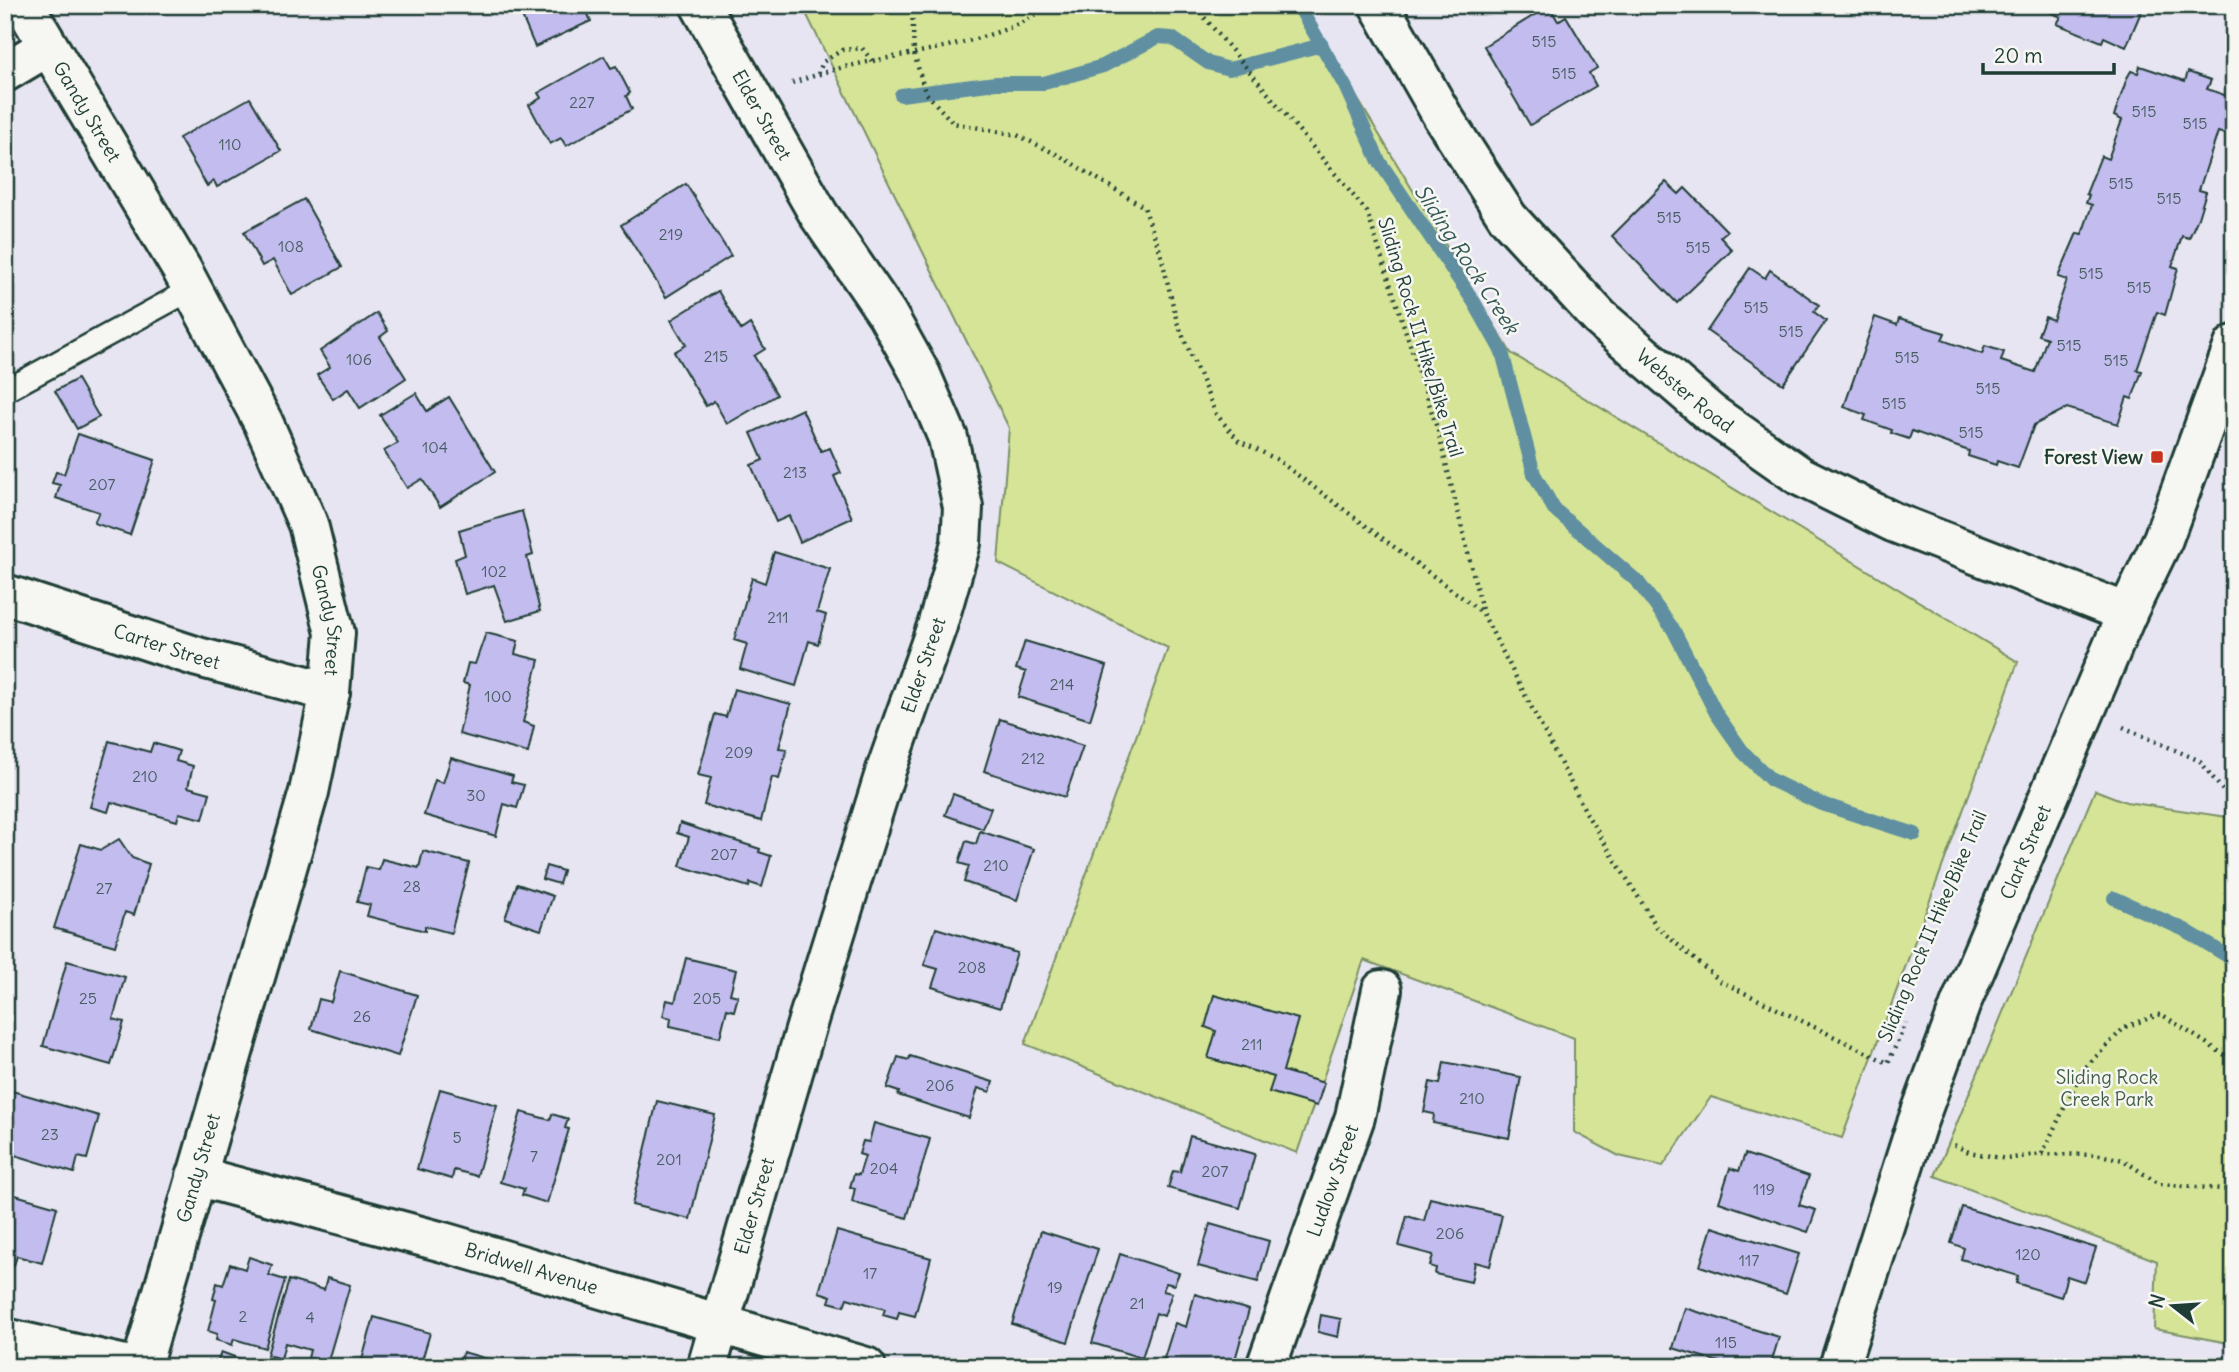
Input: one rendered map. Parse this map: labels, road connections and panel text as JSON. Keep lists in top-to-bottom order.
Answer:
{
  "streets": {
    "street": [
      "Gandy Street",
      "Elder Street",
      "Webster Road",
      "Carter Street",
      "Clark Street",
      "Ludlow Street",
      "Bridwell Avenue"
    ],
    "path": ["Sliding Rock II Hike/Bike Trail"]
  },
  "crossings": [
    ["Gandy Street", "Carter Street"],
    ["Gandy Street", "Bridwell Avenue"],
    ["Elder Street", "Bridwell Avenue"],
    ["Webster Road", "Clark Street"]
  ],
  "water": ["Sliding Rock Creek"],
  "parks": ["Sliding Rock Creek Park"],
  "places": {
    "transit": ["Forest View"]
  },
  "house_numbers": [
    "515",
    "515",
    "227",
    "515",
    "515",
    "110",
    "515",
    "515",
    "515",
    "219",
    "108",
    "515",
    "515",
    "515",
    "515",
    "515",
    "515",
    "215",
    "515",
    "106",
    "515",
    "515",
    "515",
    "515",
    "104",
    "213",
    "207",
    "102",
    "211",
    "214",
    "100",
    "209",
    "212",
    "210",
    "30",
    "207",
    "210",
    "28",
    "27",
    "208",
    "25",
    "205",
    "26",
    "211",
    "206",
    "210",
    "23",
    "5",
    "7",
    "201",
    "204",
    "207",
    "119",
    "206",
    "120",
    "117",
    "17",
    "19",
    "21",
    "2",
    "4",
    "115"
  ],
  "scale_bar": "20 m",
  "north": "left"
}
